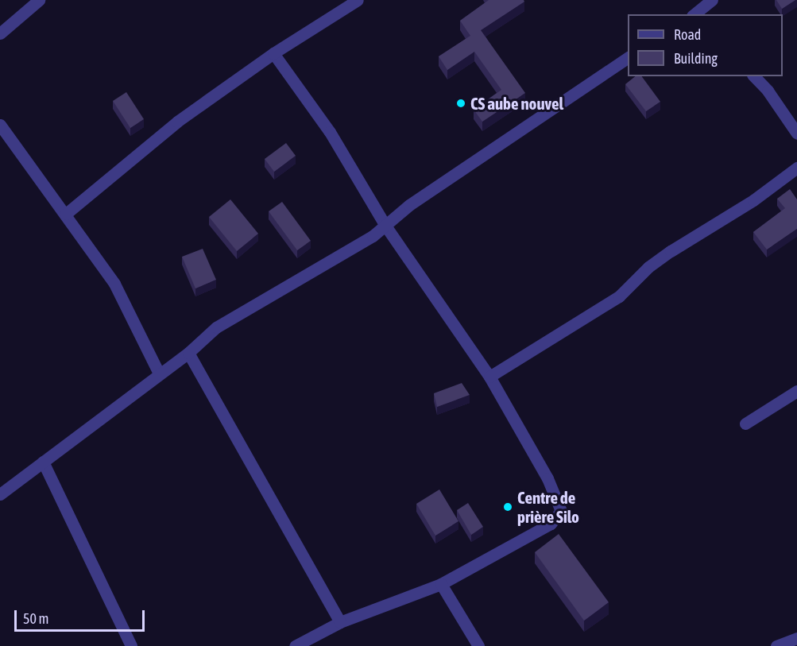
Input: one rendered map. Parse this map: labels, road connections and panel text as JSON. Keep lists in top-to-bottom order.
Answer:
{
  "places": ["CS aube nouvel", "Centre de prière Silo"],
  "legend": ["Road", "Building"],
  "scale_bar": "50 m"
}
